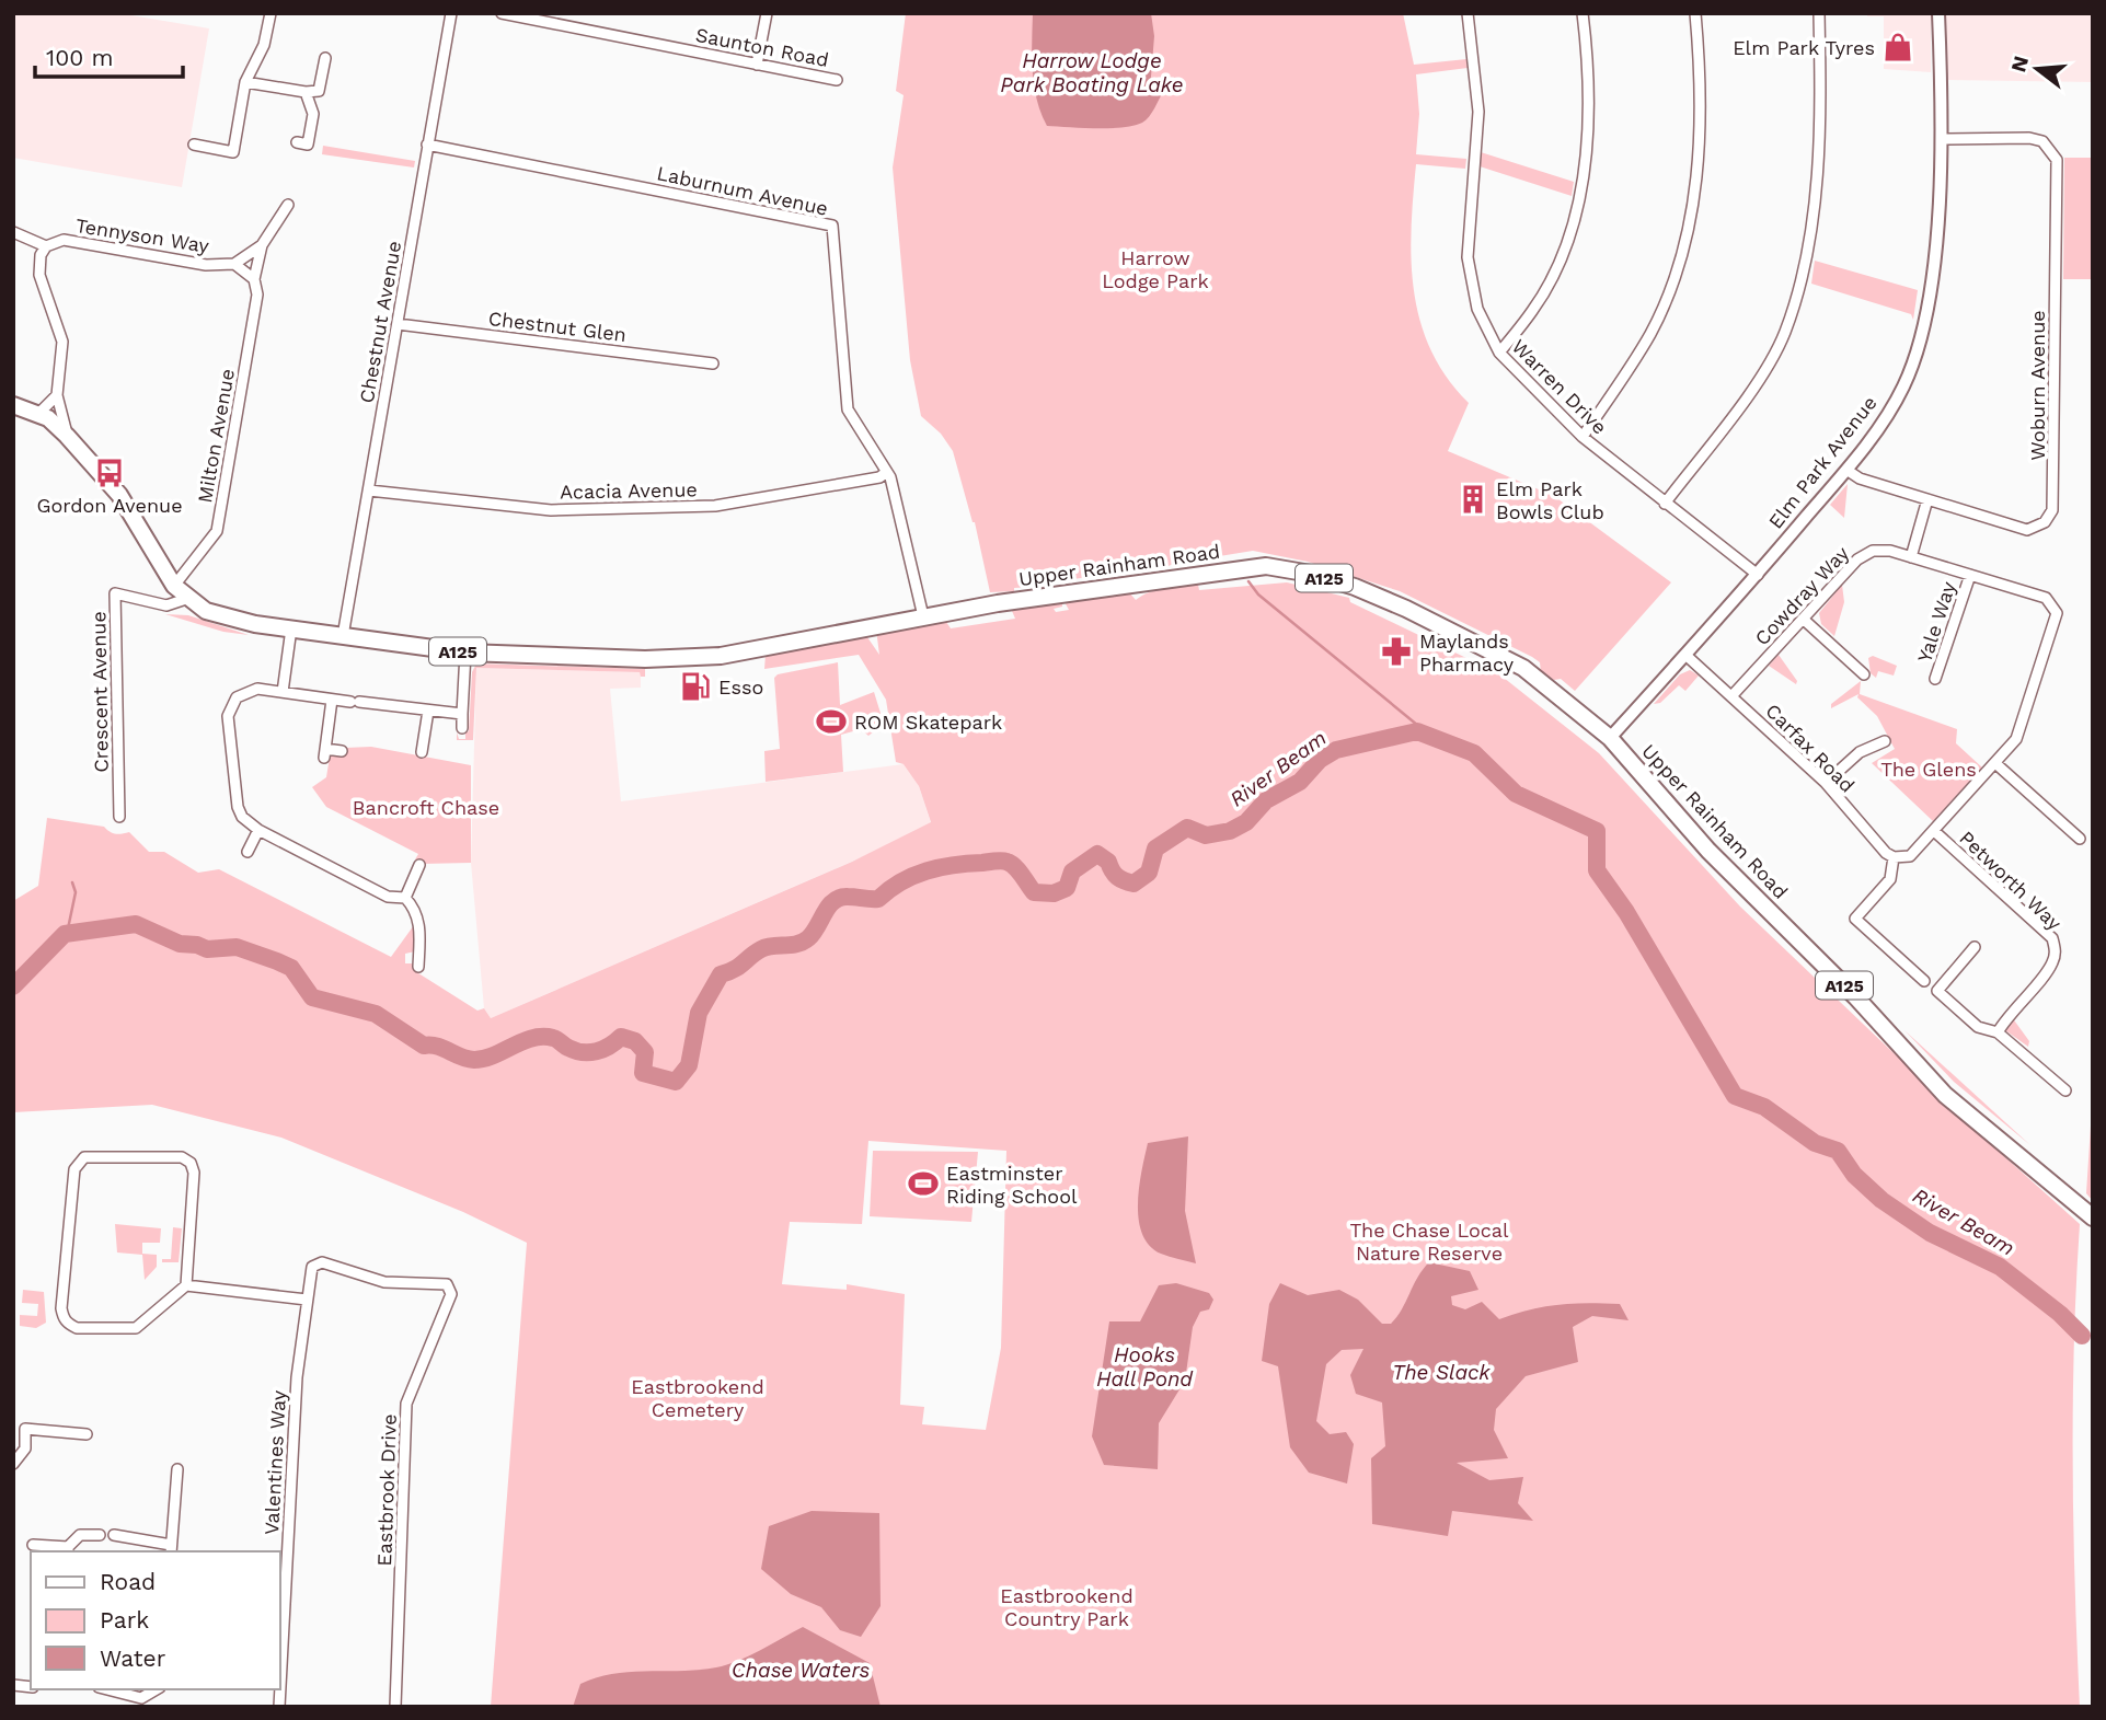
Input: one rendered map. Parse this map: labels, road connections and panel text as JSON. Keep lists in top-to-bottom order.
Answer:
{
  "streets": {
    "main road": ["Upper Rainham Road", "A125"],
    "street": [
      "Saunton Road",
      "Laburnum Avenue",
      "Tennyson Way",
      "Chestnut Avenue",
      "Chestnut Glen",
      "Woburn Avenue",
      "Warren Drive",
      "Milton Avenue",
      "Elm Park Avenue",
      "Acacia Avenue",
      "Cowdray Way",
      "Yale Way",
      "Crescent Avenue",
      "Carfax Road",
      "Petworth Way",
      "Valentines Way",
      "Eastbrook Drive"
    ]
  },
  "crossings": [
    ["Laburnum Avenue", "Chestnut Avenue"],
    ["Laburnum Avenue", "Acacia Avenue"],
    ["Laburnum Avenue", "Upper Rainham Road"],
    ["Tennyson Way", "Milton Avenue"],
    ["Chestnut Avenue", "Chestnut Glen"],
    ["Chestnut Avenue", "Acacia Avenue"],
    ["Chestnut Avenue", "Upper Rainham Road"],
    ["Woburn Avenue", "Elm Park Avenue"],
    ["Warren Drive", "Elm Park Avenue"],
    ["Milton Avenue", "Upper Rainham Road"],
    ["Elm Park Avenue", "Upper Rainham Road"],
    ["Elm Park Avenue", "Carfax Road"],
    ["Upper Rainham Road", "Crescent Avenue"],
    ["Cowdray Way", "Yale Way"],
    ["Cowdray Way", "Carfax Road"],
    ["Cowdray Way", "Petworth Way"],
    ["Valentines Way", "Eastbrook Drive"]
  ],
  "water": [
    "Harrow Lodge Park Boating Lake",
    "River Beam",
    "Hooks Hall Pond",
    "The Slack",
    "Chase Waters"
  ],
  "parks": [
    "Harrow Lodge Park",
    "The Glens",
    "Bancroft Chase",
    "The Chase Local Nature Reserve",
    "Eastbrookend Cemetery",
    "Eastbrookend Country Park"
  ],
  "places": {
    "shop": ["Elm Park Tyres"],
    "bus stop": ["Gordon Avenue"],
    "building": ["Elm Park Bowls Club"],
    "pharmacy": ["Maylands Pharmacy"],
    "fuel station": ["Esso"],
    "sports": ["ROM Skatepark", "Eastminster Riding School"]
  },
  "legend": ["Road", "Park", "Water"],
  "scale_bar": "100 m",
  "north": "left"
}
